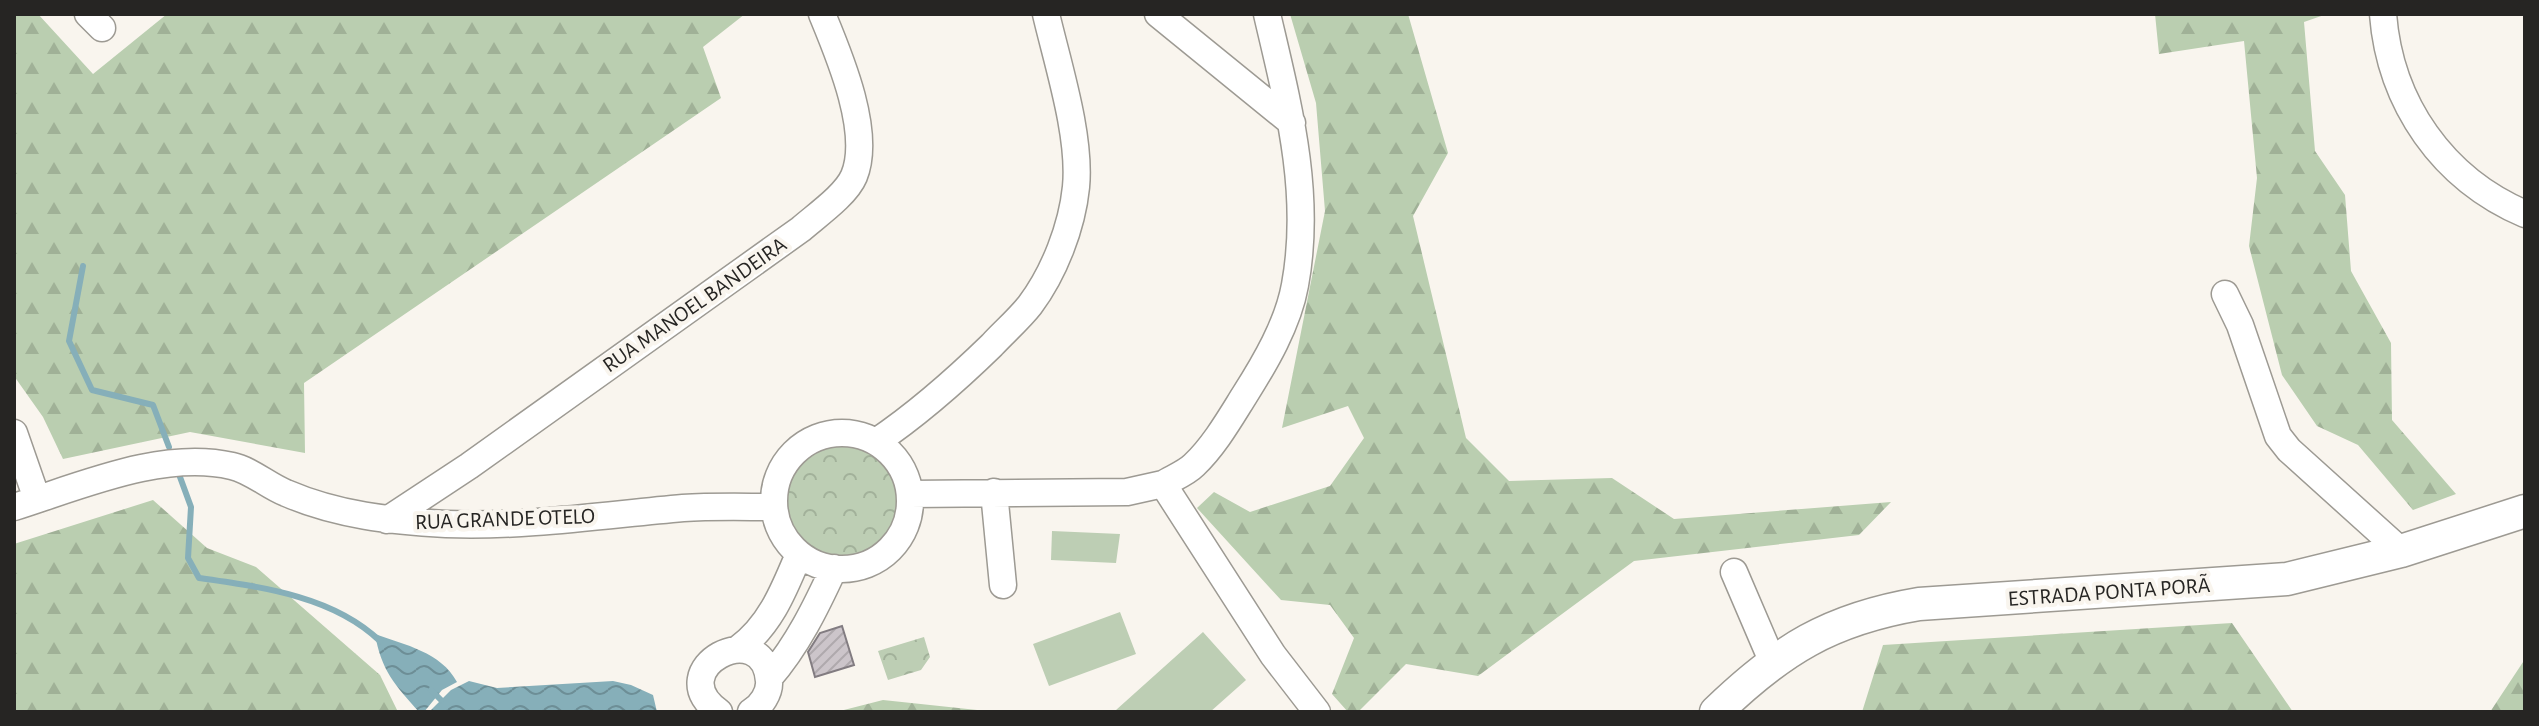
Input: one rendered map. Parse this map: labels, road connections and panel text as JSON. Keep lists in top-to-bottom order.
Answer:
{
  "streets": {
    "main road": ["ESTRADA PONTA PORÃ"],
    "street": ["RUA MANOEL BANDEIRA", "RUA GRANDE OTELO"]
  },
  "crossings": [
    ["RUA MANOEL BANDEIRA", "RUA GRANDE OTELO"]
  ]
}
